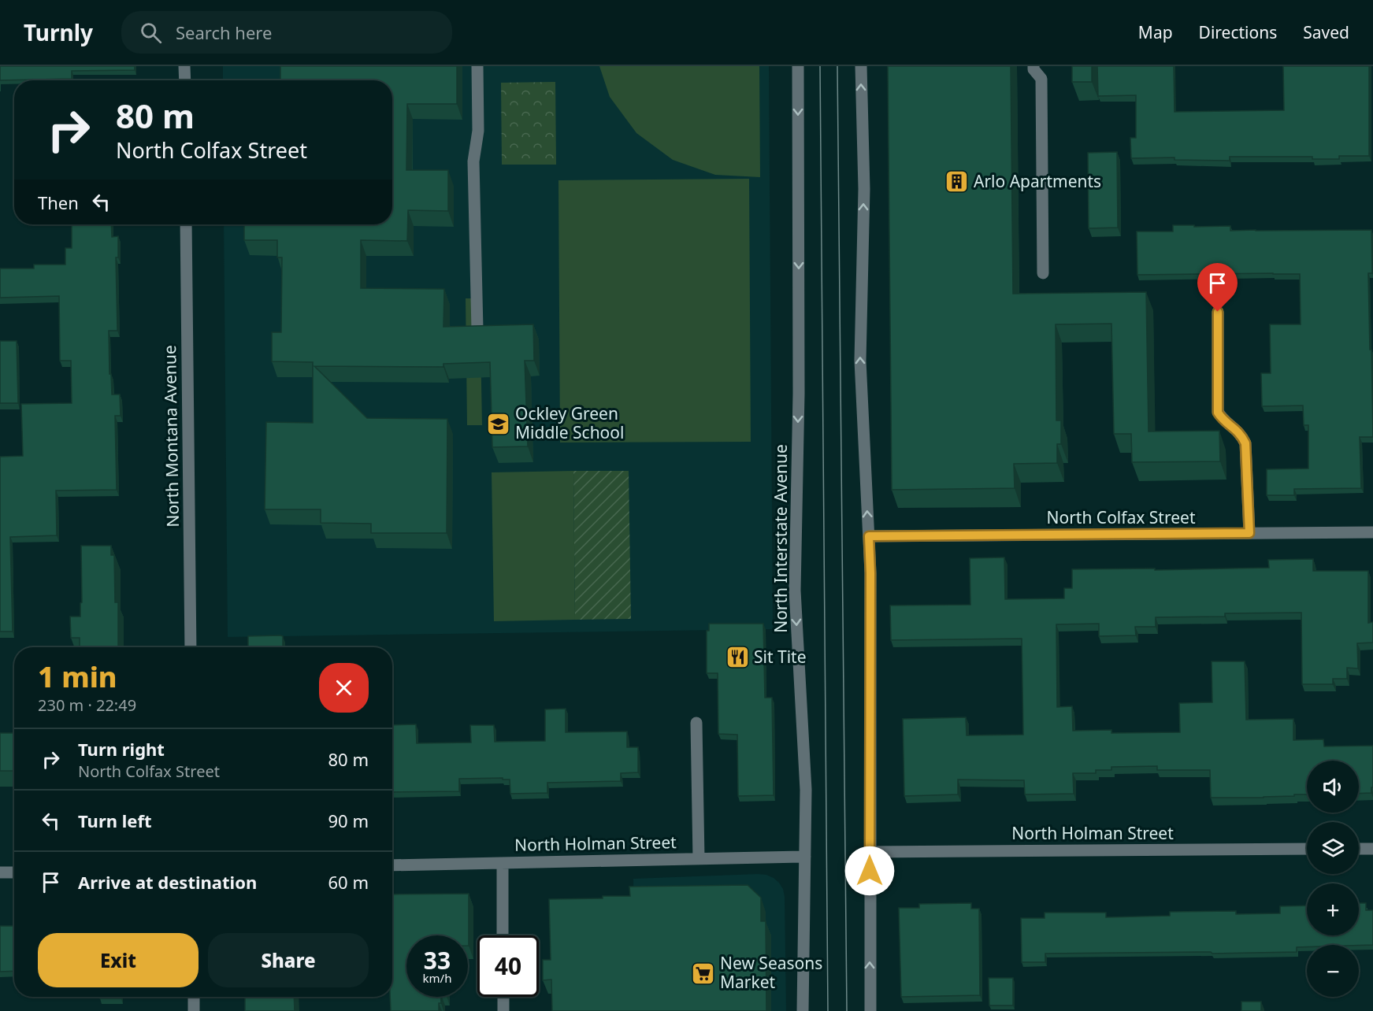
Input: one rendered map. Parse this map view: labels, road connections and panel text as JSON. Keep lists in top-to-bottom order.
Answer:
{
  "streets": {
    "street": [
      "North Montana Avenue",
      "North Colfax Street",
      "North Interstate Avenue",
      "North Holman Street"
    ]
  },
  "crossings": [
    ["North Interstate Avenue", "North Holman Street"]
  ],
  "places": {
    "building": ["Arlo Apartments"],
    "school or university": ["Ockley Green Middle School"],
    "restaurant": ["Sit Tite"],
    "supermarket": ["New Seasons Market"]
  },
  "page": {
    "header": "Turnly",
    "search": "Search here",
    "nav": ["Map", "Directions", "Saved"],
    "turn": ["80 m", "North Colfax Street"],
    "then": "Then",
    "heading": ["1 min", "230 m · 22:49"],
    "list": [
      {
        "name": "Turn right",
        "note": "North Colfax Street",
        "value": "80 m"
      },
      {
        "name": "Turn left",
        "value": "90 m"
      },
      {
        "name": "Arrive at destination",
        "value": "60 m"
      }
    ],
    "map_buttons": ["+", "−"],
    "buttons": ["Exit", "Share"],
    "speed": "33 km/h",
    "limit": "40"
  }
}
